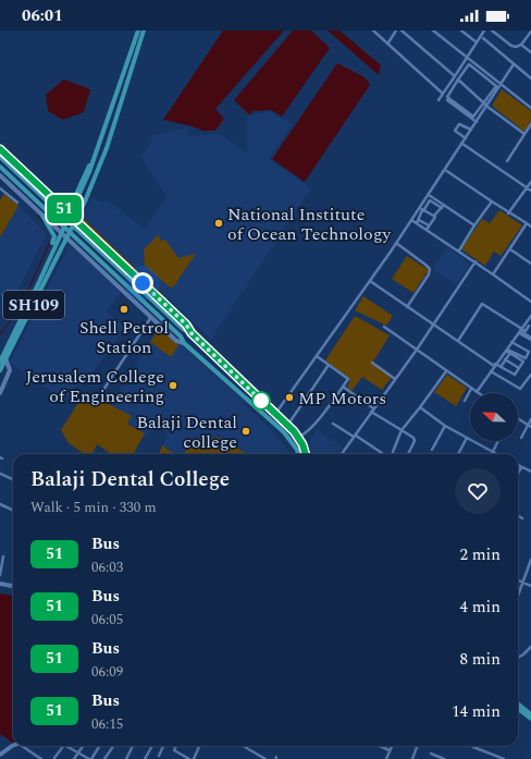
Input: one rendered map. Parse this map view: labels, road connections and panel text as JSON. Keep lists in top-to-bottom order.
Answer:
{
  "streets": {
    "main road": ["SH109"]
  },
  "places": [
    "National Institute of Ocean Technology",
    "Shell Petrol Station",
    "Jerusalem College of Engineering",
    "MP Motors",
    "Balaji Dental college"
  ],
  "lines": ["bus line 51"],
  "north": "left",
  "page": {
    "status": "06:01",
    "on_map": "51",
    "heading": ["Balaji Dental College", "Walk · 5 min · 330 m"],
    "list": [
      {
        "mark": "51",
        "name": "Bus",
        "note": "06:03",
        "value": "2 min"
      },
      {
        "mark": "51",
        "name": "Bus",
        "note": "06:05",
        "value": "4 min"
      },
      {
        "mark": "51",
        "name": "Bus",
        "note": "06:09",
        "value": "8 min"
      },
      {
        "mark": "51",
        "name": "Bus",
        "note": "06:15",
        "value": "14 min"
      }
    ]
  }
}
